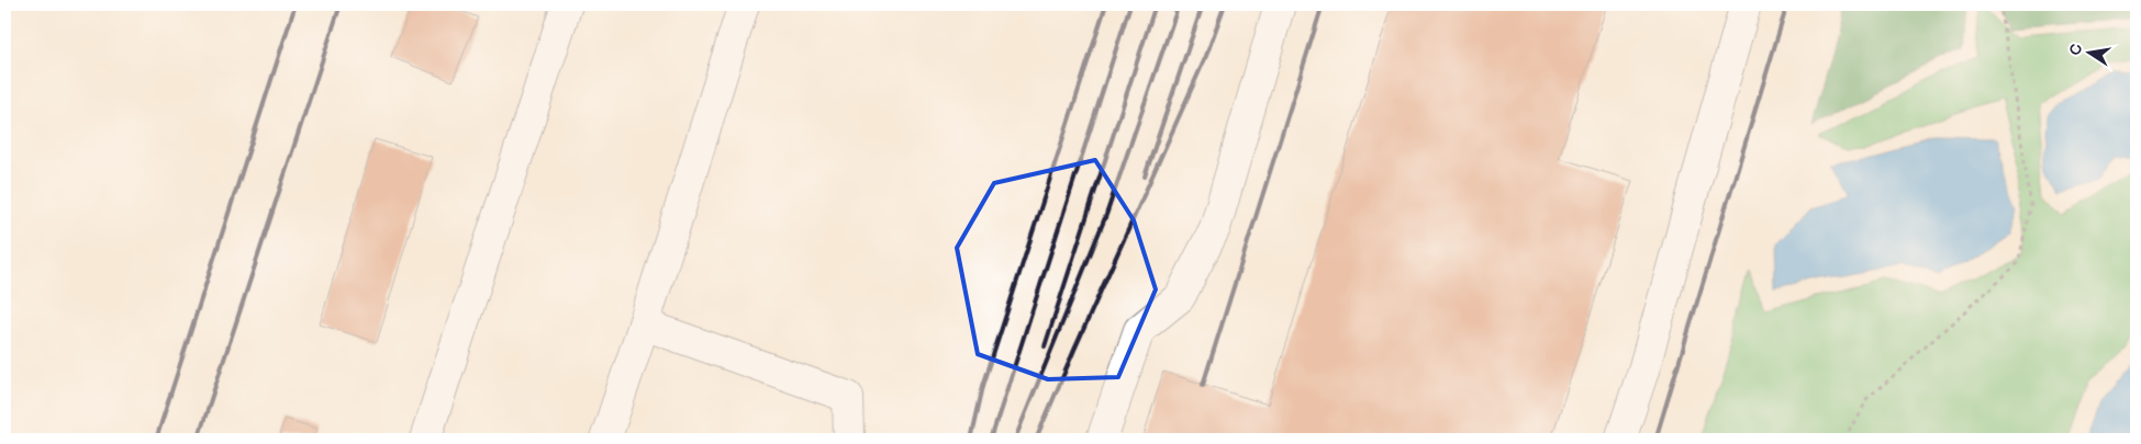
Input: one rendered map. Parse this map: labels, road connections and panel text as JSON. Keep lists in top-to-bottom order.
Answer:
{
  "north": "left"
}
